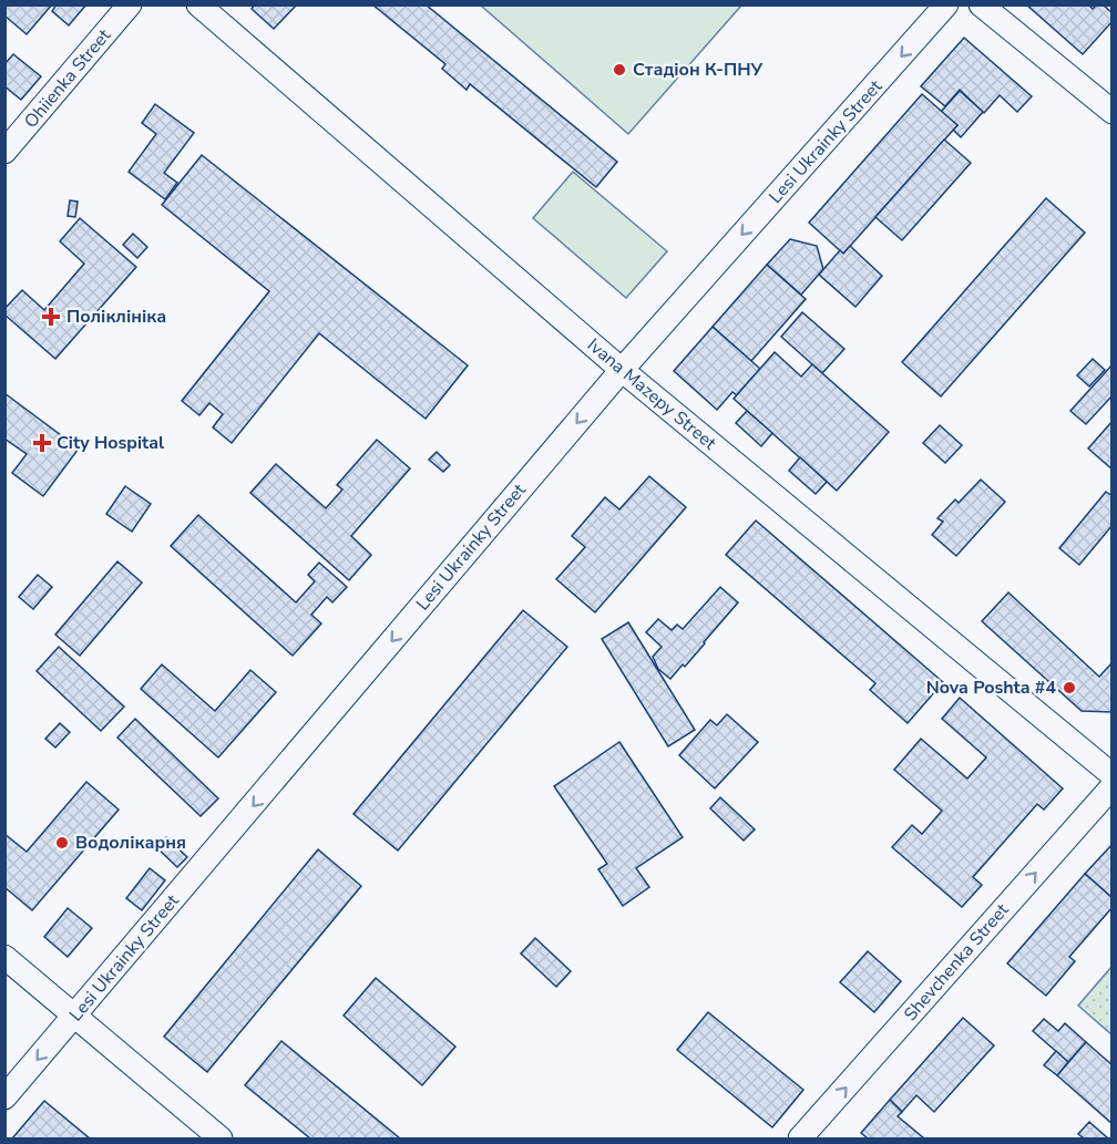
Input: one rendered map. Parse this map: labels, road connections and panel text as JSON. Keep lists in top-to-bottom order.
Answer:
{
  "streets": {
    "street": [
      "Ohiienka Street",
      "Lesi Ukrainky Street",
      "Ivana Mazepy Street",
      "Shevchenka Street"
    ]
  },
  "crossings": [
    ["Lesi Ukrainky Street", "Ivana Mazepy Street"]
  ],
  "one_way": ["Lesi Ukrainky Street", "Shevchenka Street"],
  "places": {
    "other": ["Стадіон К-ПНУ", "Nova Poshta #4", "Водолікарня"],
    "health": ["Поліклініка", "City Hospital"]
  }
}
